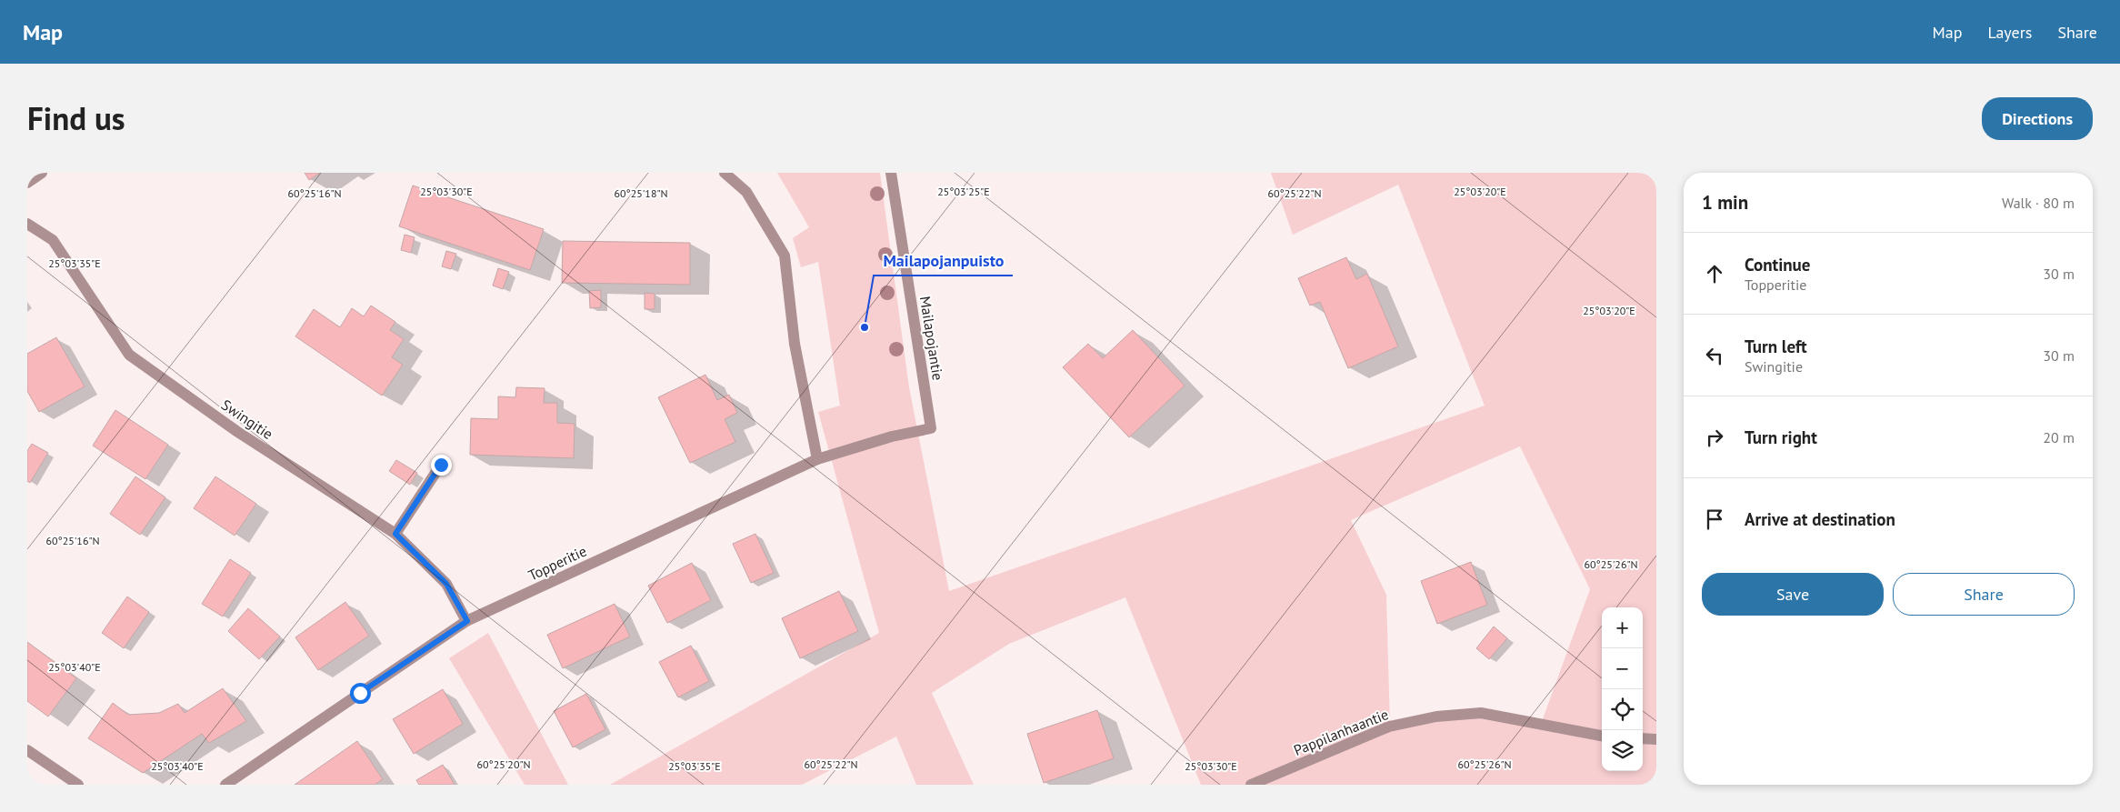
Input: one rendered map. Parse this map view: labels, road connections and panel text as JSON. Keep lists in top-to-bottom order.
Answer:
{
  "streets": {
    "street": [
      "Mailapojantie",
      "Swingitie",
      "Topperitie",
      "Pappilanhaantie"
    ]
  },
  "crossings": [
    ["Mailapojantie", "Topperitie"],
    ["Swingitie", "Topperitie"]
  ],
  "places": ["Mailapojanpuisto"],
  "page": {
    "header": "Map",
    "nav": ["Map", "Layers", "Share"],
    "title": "Find us",
    "buttons": [
      "Directions",
      ["Save", "Share"]
    ],
    "heading": ["1 min", "Walk · 80 m"],
    "list": [
      ["Continue", "Topperitie", "30 m"],
      ["Turn left", "Swingitie", "30 m"],
      ["Turn right", "20 m"],
      "Arrive at destination"
    ],
    "map_buttons": ["+", "−"]
  },
  "coordinates": [
    "25°03'30\"E",
    "25°03'25\"E",
    "25°03'20\"E",
    "60°25'16\"N",
    "60°25'18\"N",
    "60°25'22\"N",
    "25°03'35\"E",
    "60°25'26\"N",
    "25°03'40\"E",
    "60°25'20\"N"
  ]
}
